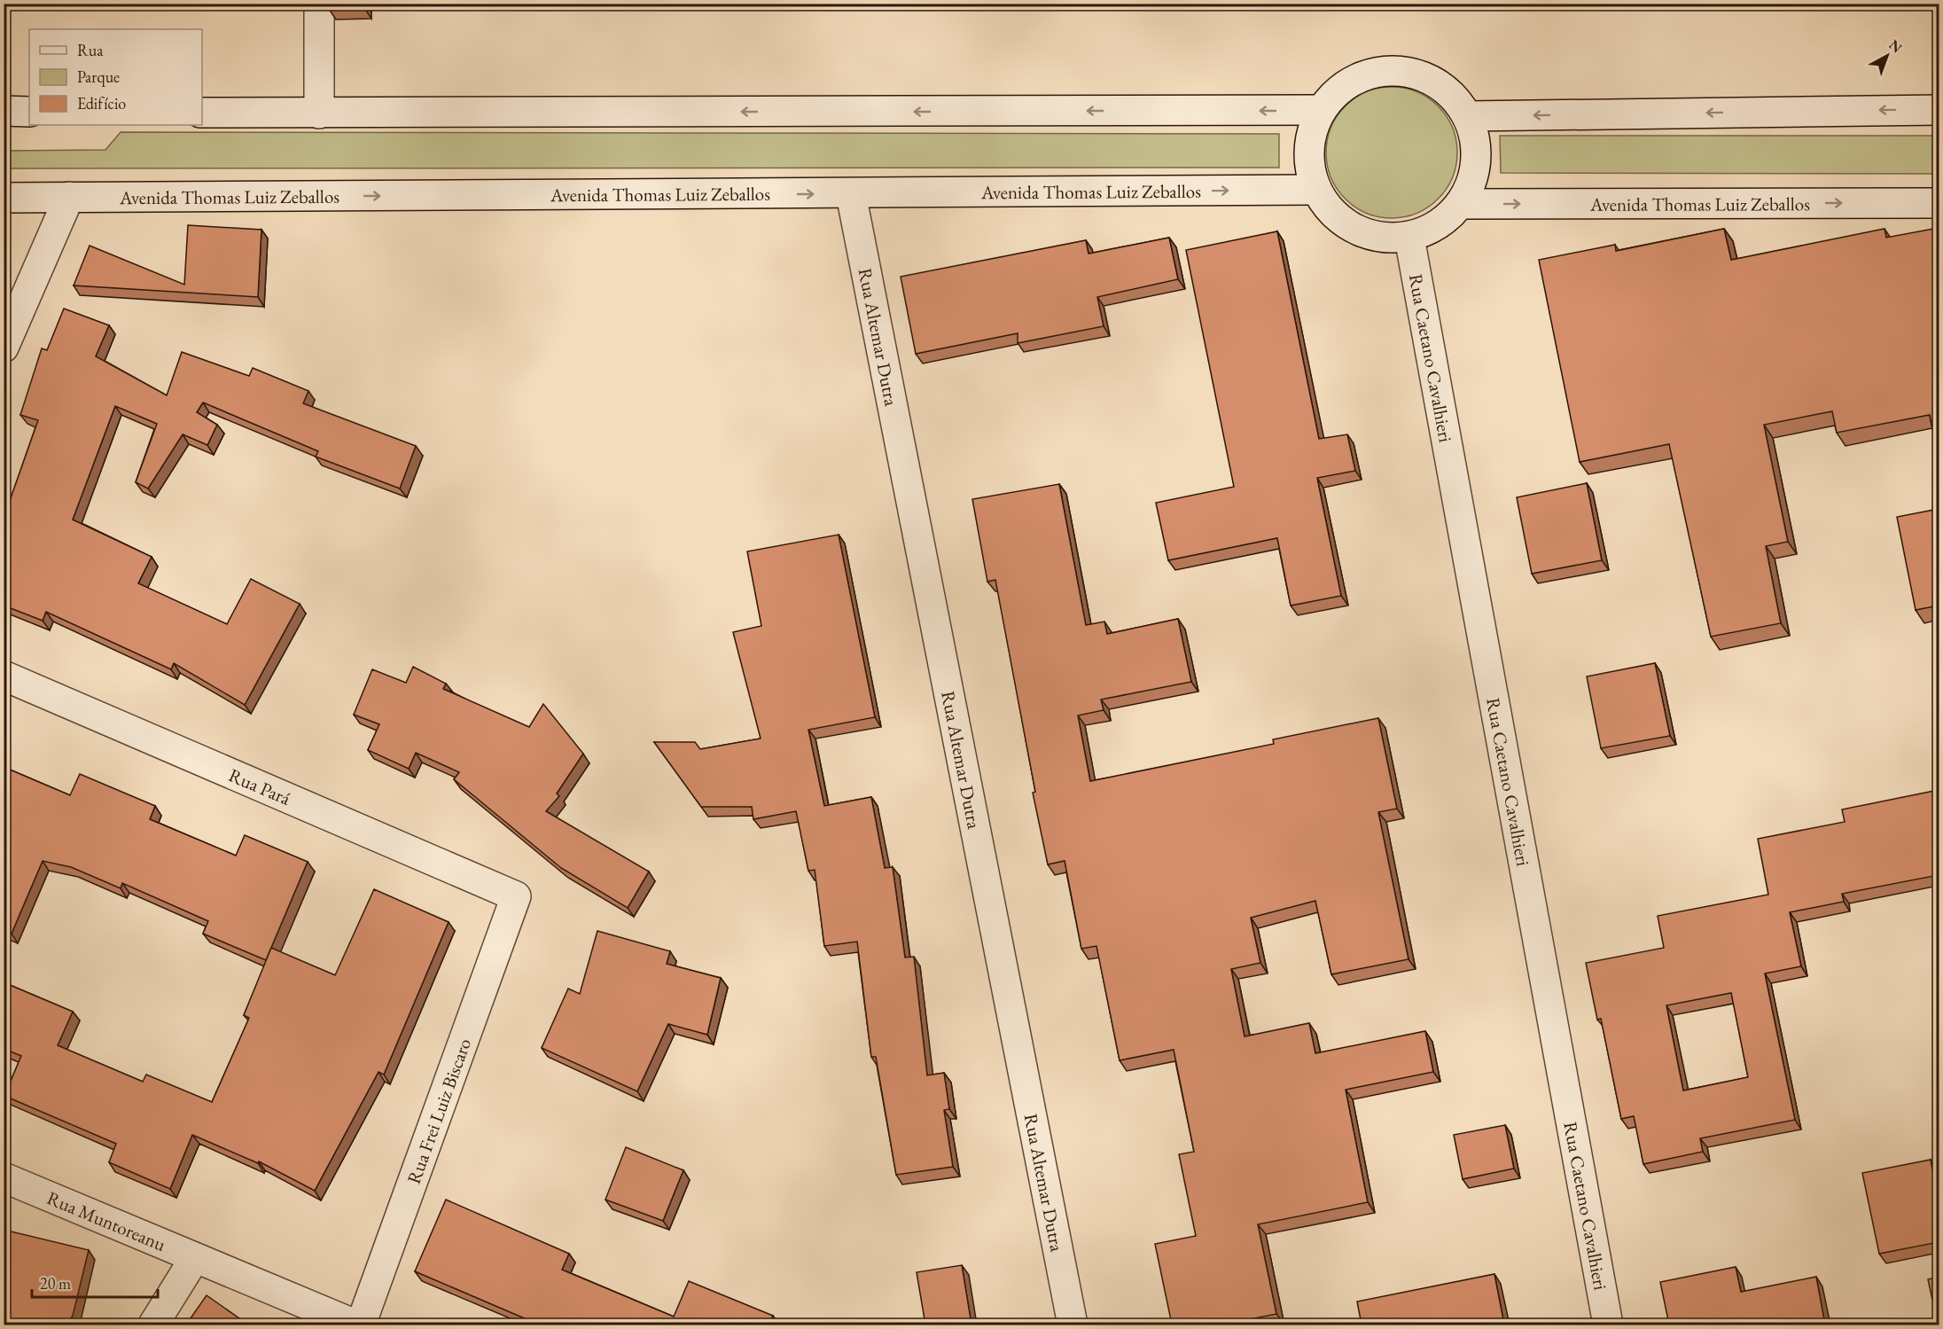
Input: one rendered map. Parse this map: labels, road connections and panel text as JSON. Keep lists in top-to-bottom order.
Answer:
{
  "streets": {
    "street": [
      "Avenida Thomas Luiz Zeballos",
      "Rua Altemar Dutra",
      "Rua Caetano Cavalhieri",
      "Rua Pará",
      "Rua Frei Luiz Biscaro",
      "Rua Muntoreanu"
    ]
  },
  "crossings": [
    ["Avenida Thomas Luiz Zeballos", "Rua Altemar Dutra"],
    ["Avenida Thomas Luiz Zeballos", "Rua Caetano Cavalhieri"],
    ["Rua Pará", "Rua Frei Luiz Biscaro"]
  ],
  "legend": ["Rua", "Parque", "Edifício"],
  "scale_bar": "20 m",
  "north": "top right"
}
